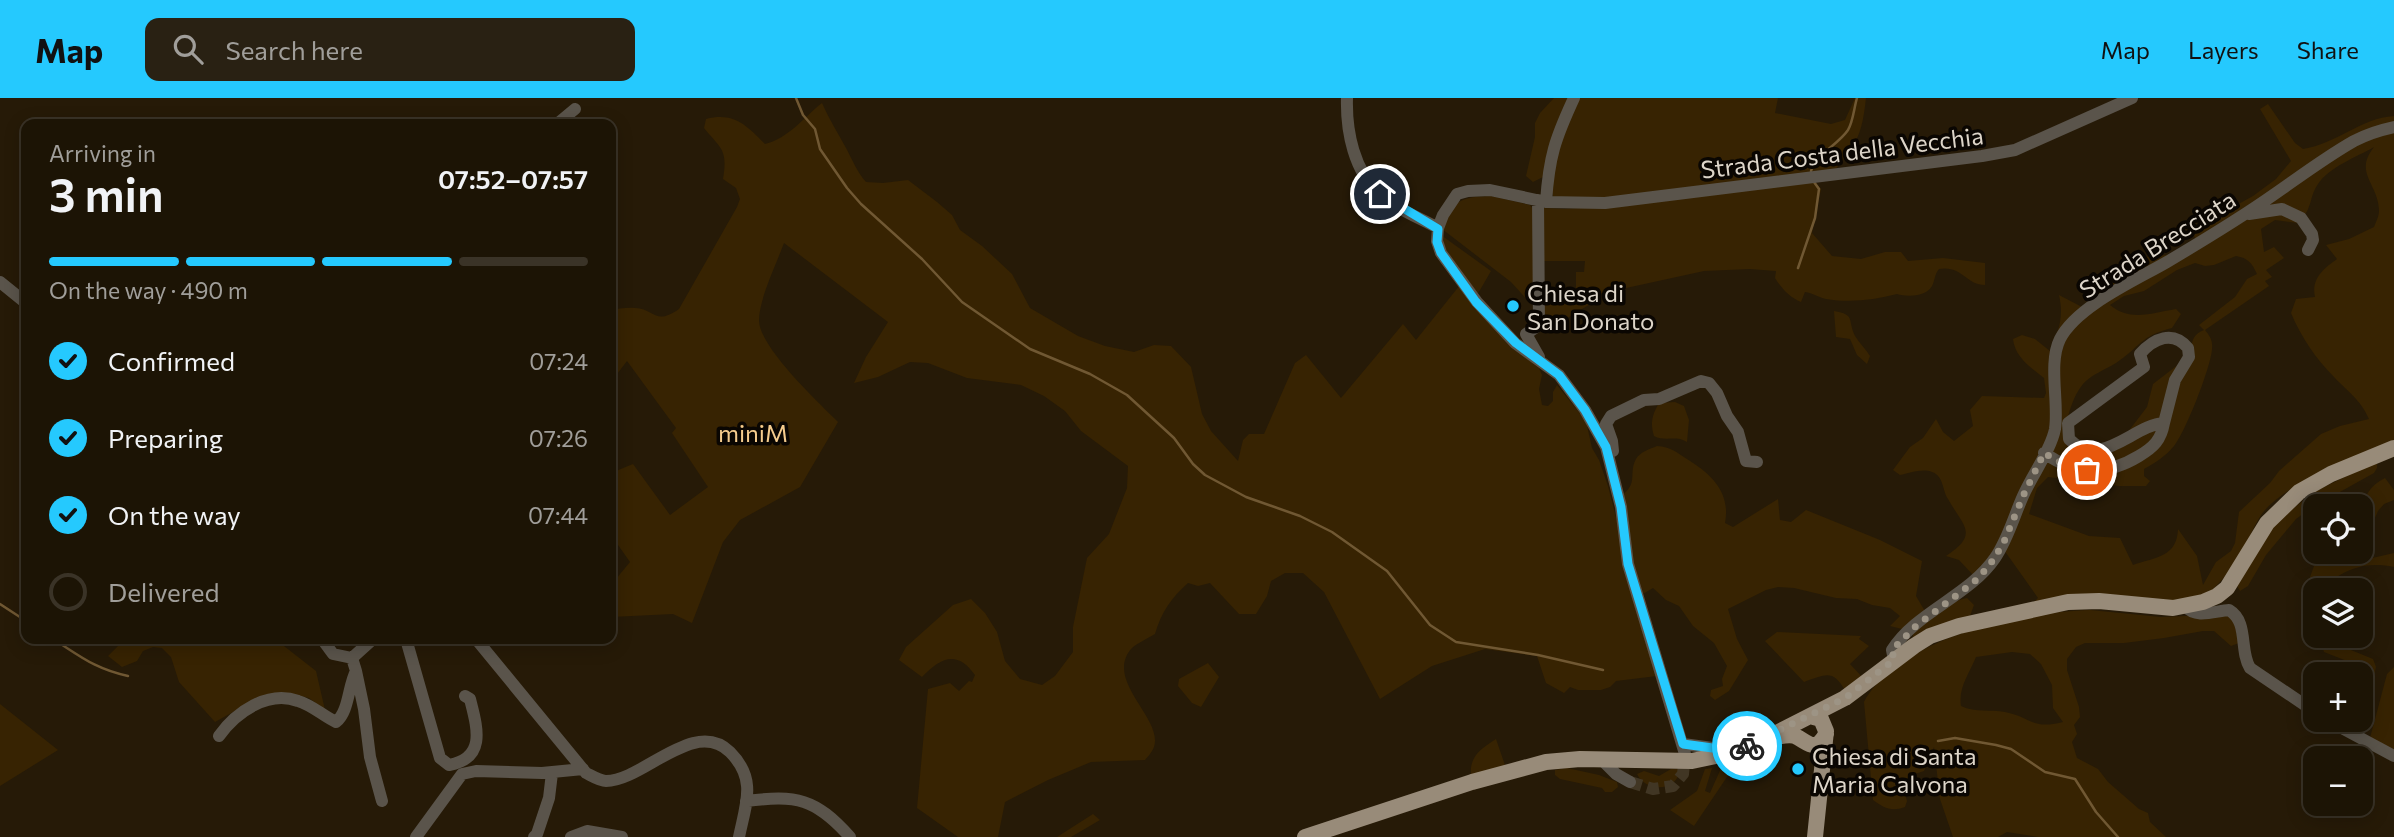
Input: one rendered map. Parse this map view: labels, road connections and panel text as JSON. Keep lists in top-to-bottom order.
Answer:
{
  "streets": {
    "street": ["Strada Costa della Vecchia", "Strada Brecciata"]
  },
  "parks": ["miniM"],
  "places": ["Chiesa di San Donato", "Chiesa di Santa Maria Calvona"],
  "page": {
    "header": "Map",
    "search": "Search here",
    "nav": ["Map", "Layers", "Share"],
    "heading": ["3 min", "Arriving in", "07:52–07:57"],
    "bar": "On the way · 490 m",
    "list": [
      ["Confirmed", "07:24"],
      ["Preparing", "07:26"],
      ["On the way", "07:44"],
      "Delivered"
    ],
    "map_buttons": ["+", "−"]
  }
}
